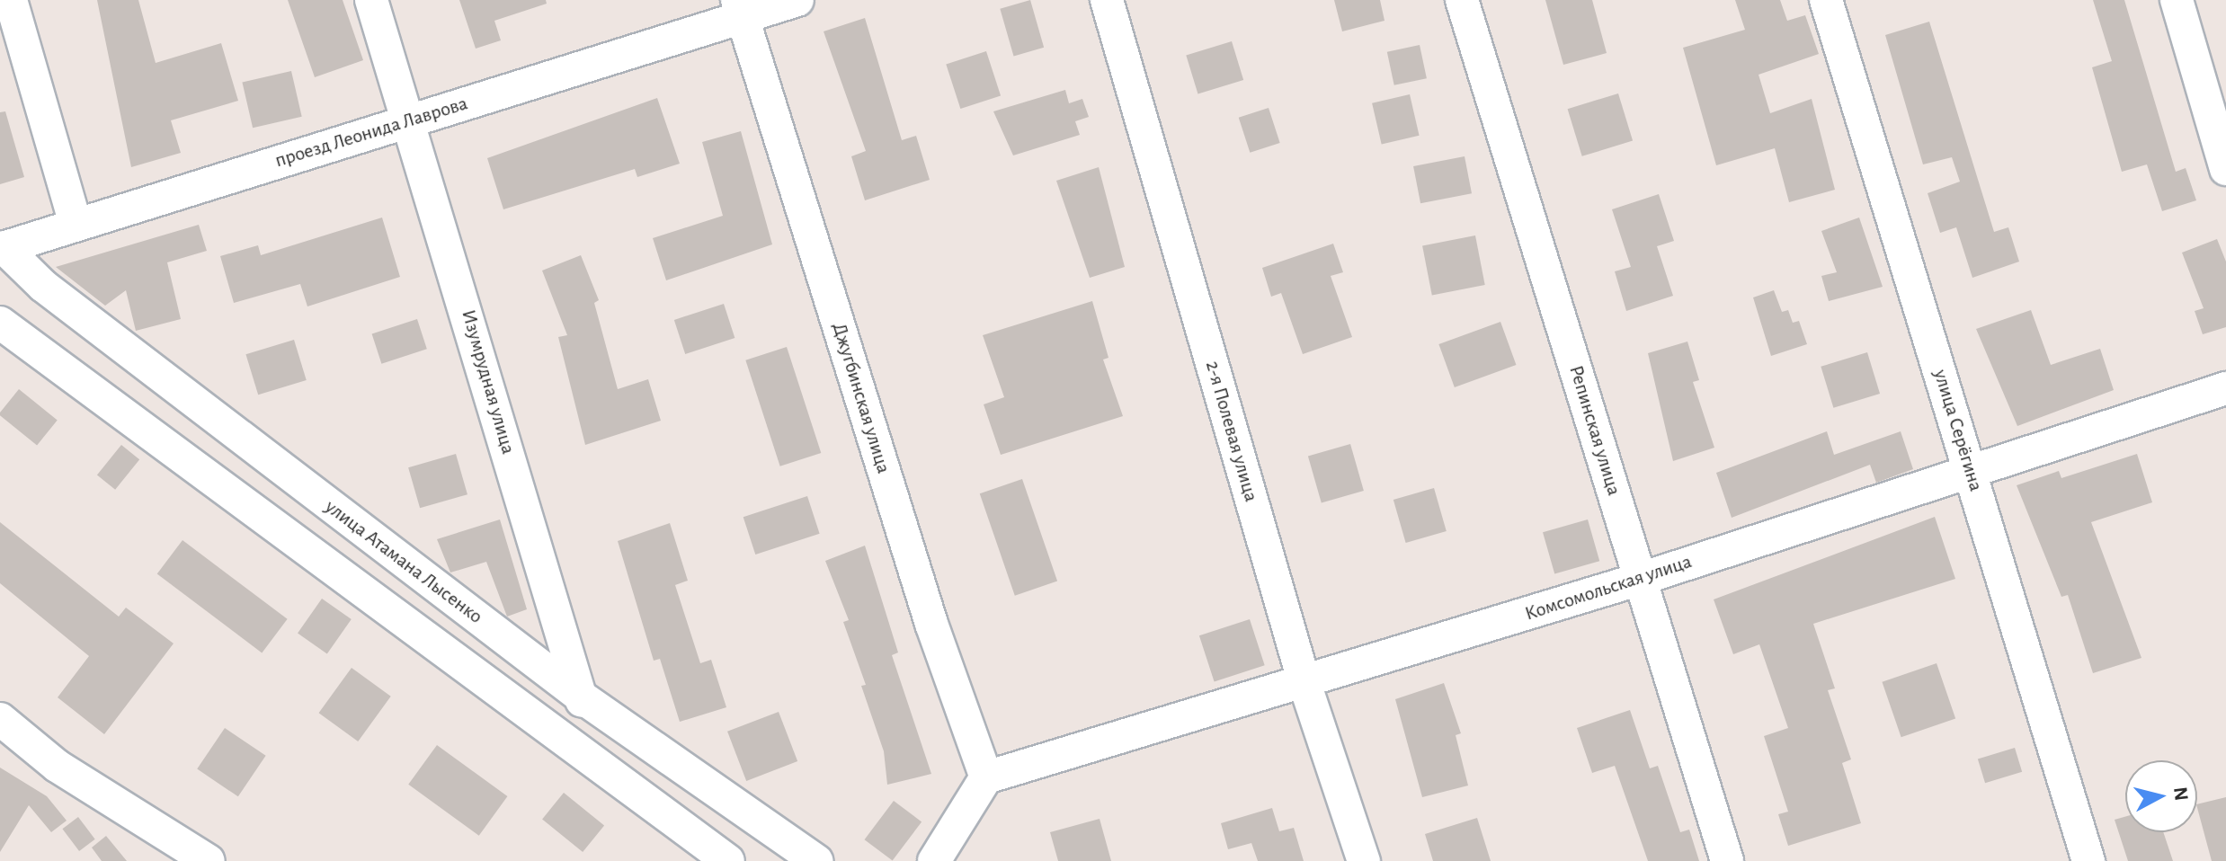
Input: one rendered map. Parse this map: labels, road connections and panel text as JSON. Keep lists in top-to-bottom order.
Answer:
{
  "streets": {
    "street": [
      "проезд Леонида Лаврова",
      "Изумрудная улица",
      "Джугбинская улица",
      "Репинская улица",
      "улица Серёгина",
      "2-я Полевая улица",
      "улица Атамана Лысенко",
      "Комсомольская улица"
    ]
  },
  "crossings": [
    ["проезд Леонида Лаврова", "Изумрудная улица"],
    ["проезд Леонида Лаврова", "Джугбинская улица"],
    ["проезд Леонида Лаврова", "улица Атамана Лысенко"],
    ["Изумрудная улица", "улица Атамана Лысенко"],
    ["Джугбинская улица", "Комсомольская улица"],
    ["Репинская улица", "Комсомольская улица"],
    ["улица Серёгина", "Комсомольская улица"],
    ["2-я Полевая улица", "Комсомольская улица"]
  ],
  "north": "right"
}
